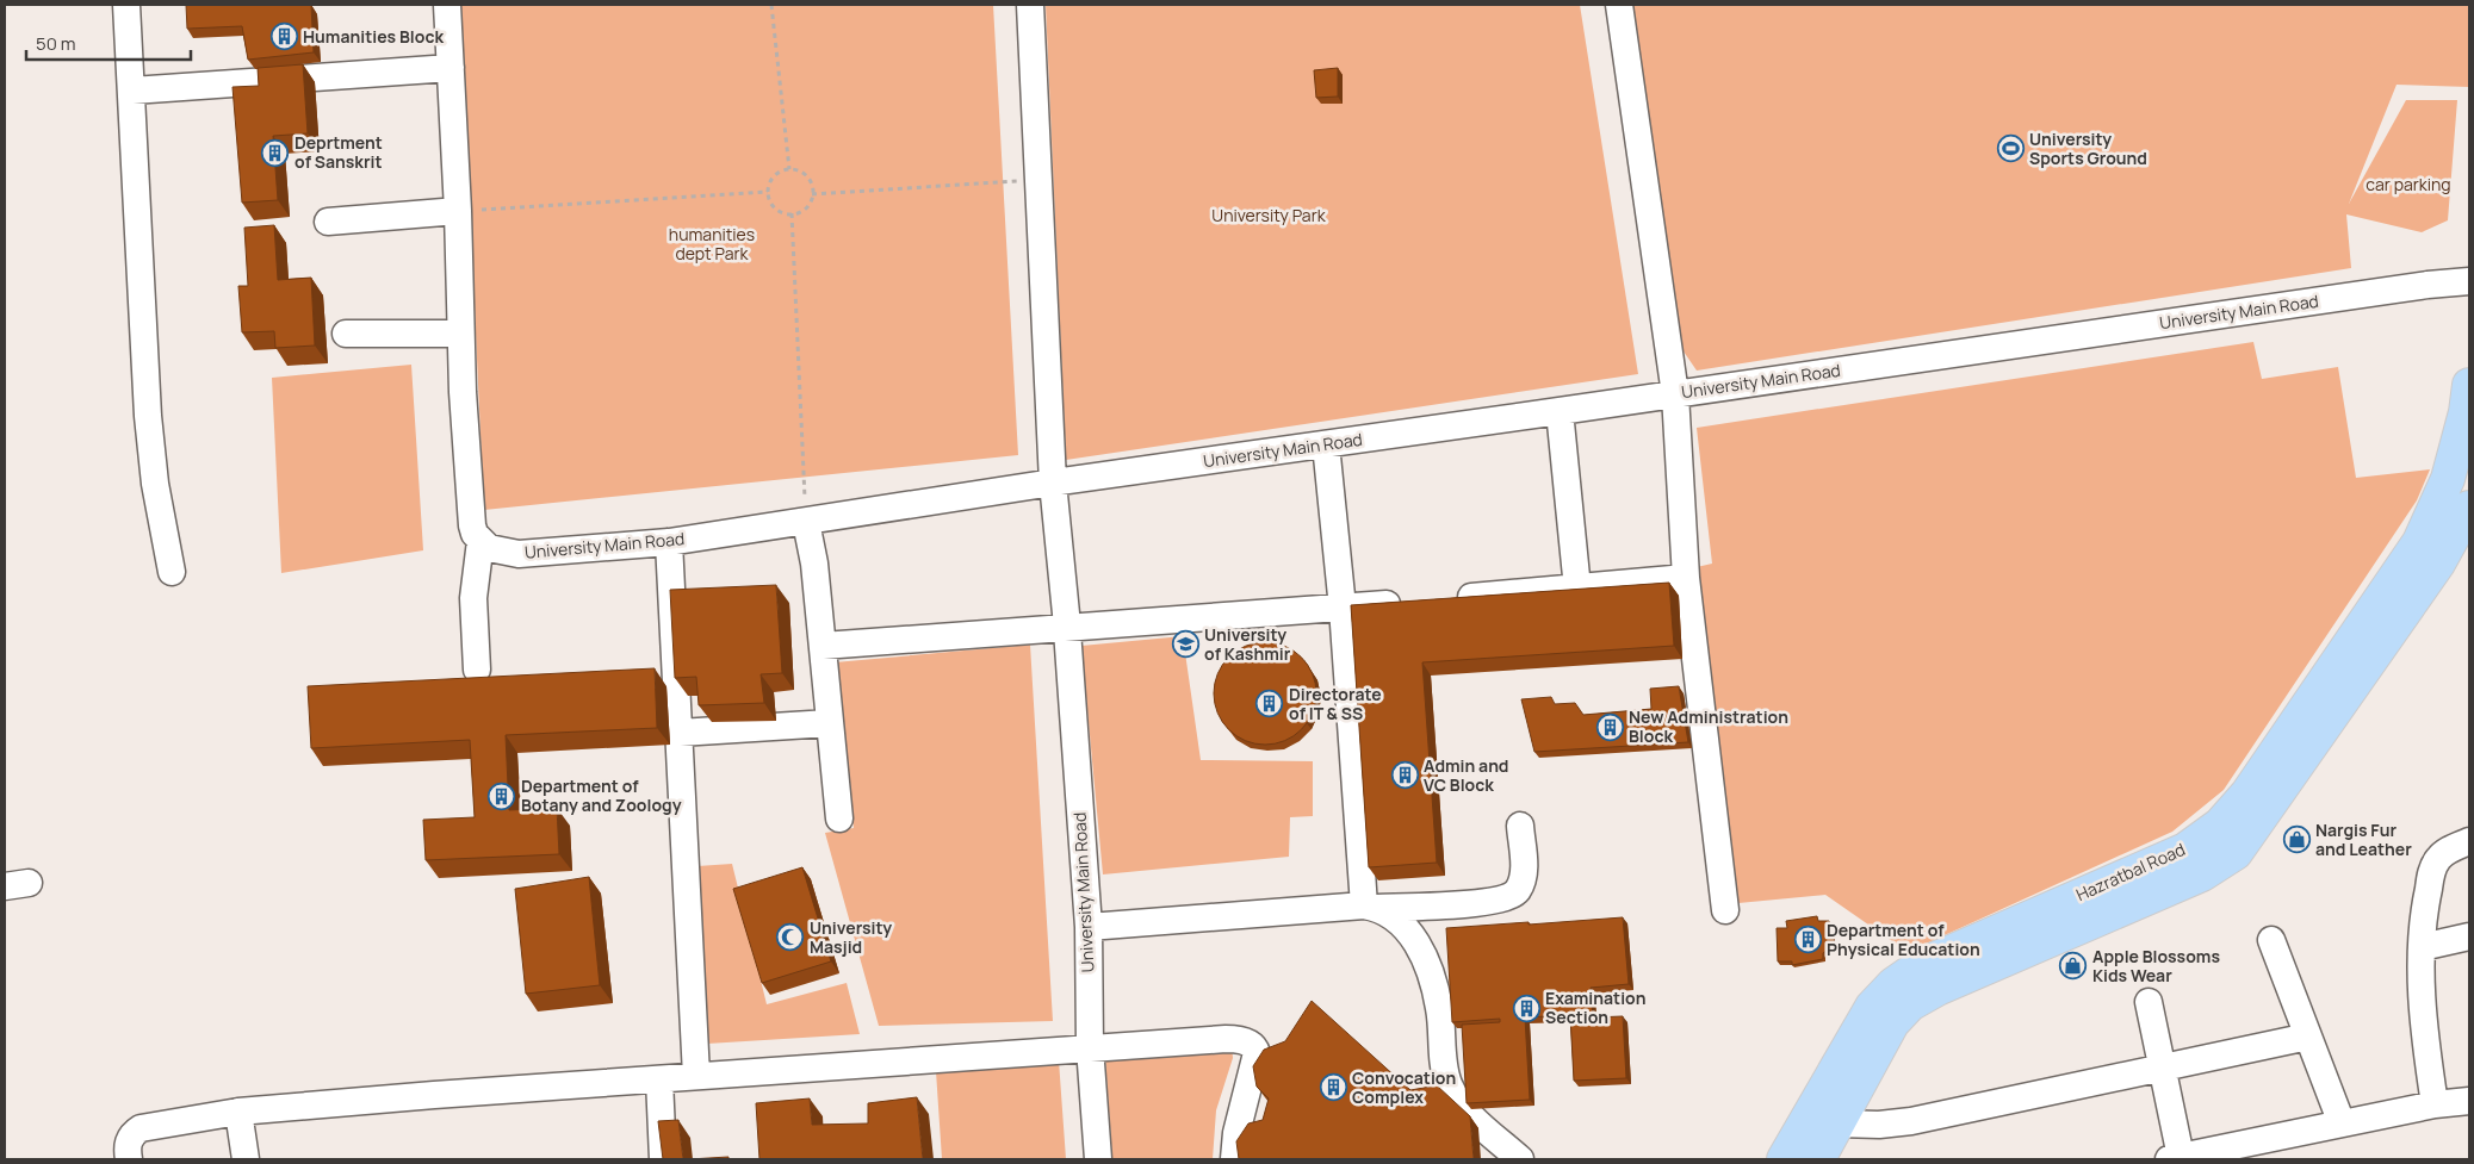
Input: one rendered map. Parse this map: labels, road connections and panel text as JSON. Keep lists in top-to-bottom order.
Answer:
{
  "streets": {
    "main road": ["Hazratbal Road"],
    "street": ["University Main Road"]
  },
  "parks": ["car parking", "University Park", "humanities dept Park"],
  "places": {
    "building": [
      "Humanities Block",
      "Deprtment of Sanskrit",
      "Directorate of IT & SS",
      "New Administration Block",
      "Admin and VC Block",
      "Department of Botany and Zoology",
      "Department of Physical Education",
      "Examination Section",
      "Convocation Complex"
    ],
    "sports": ["University Sports Ground"],
    "school or university": ["University of Kashmir"],
    "shop": ["Nargis Fur and Leather", "Apple Blossoms Kids Wear"],
    "mosque": ["University Masjid"]
  },
  "scale_bar": "50 m"
}
